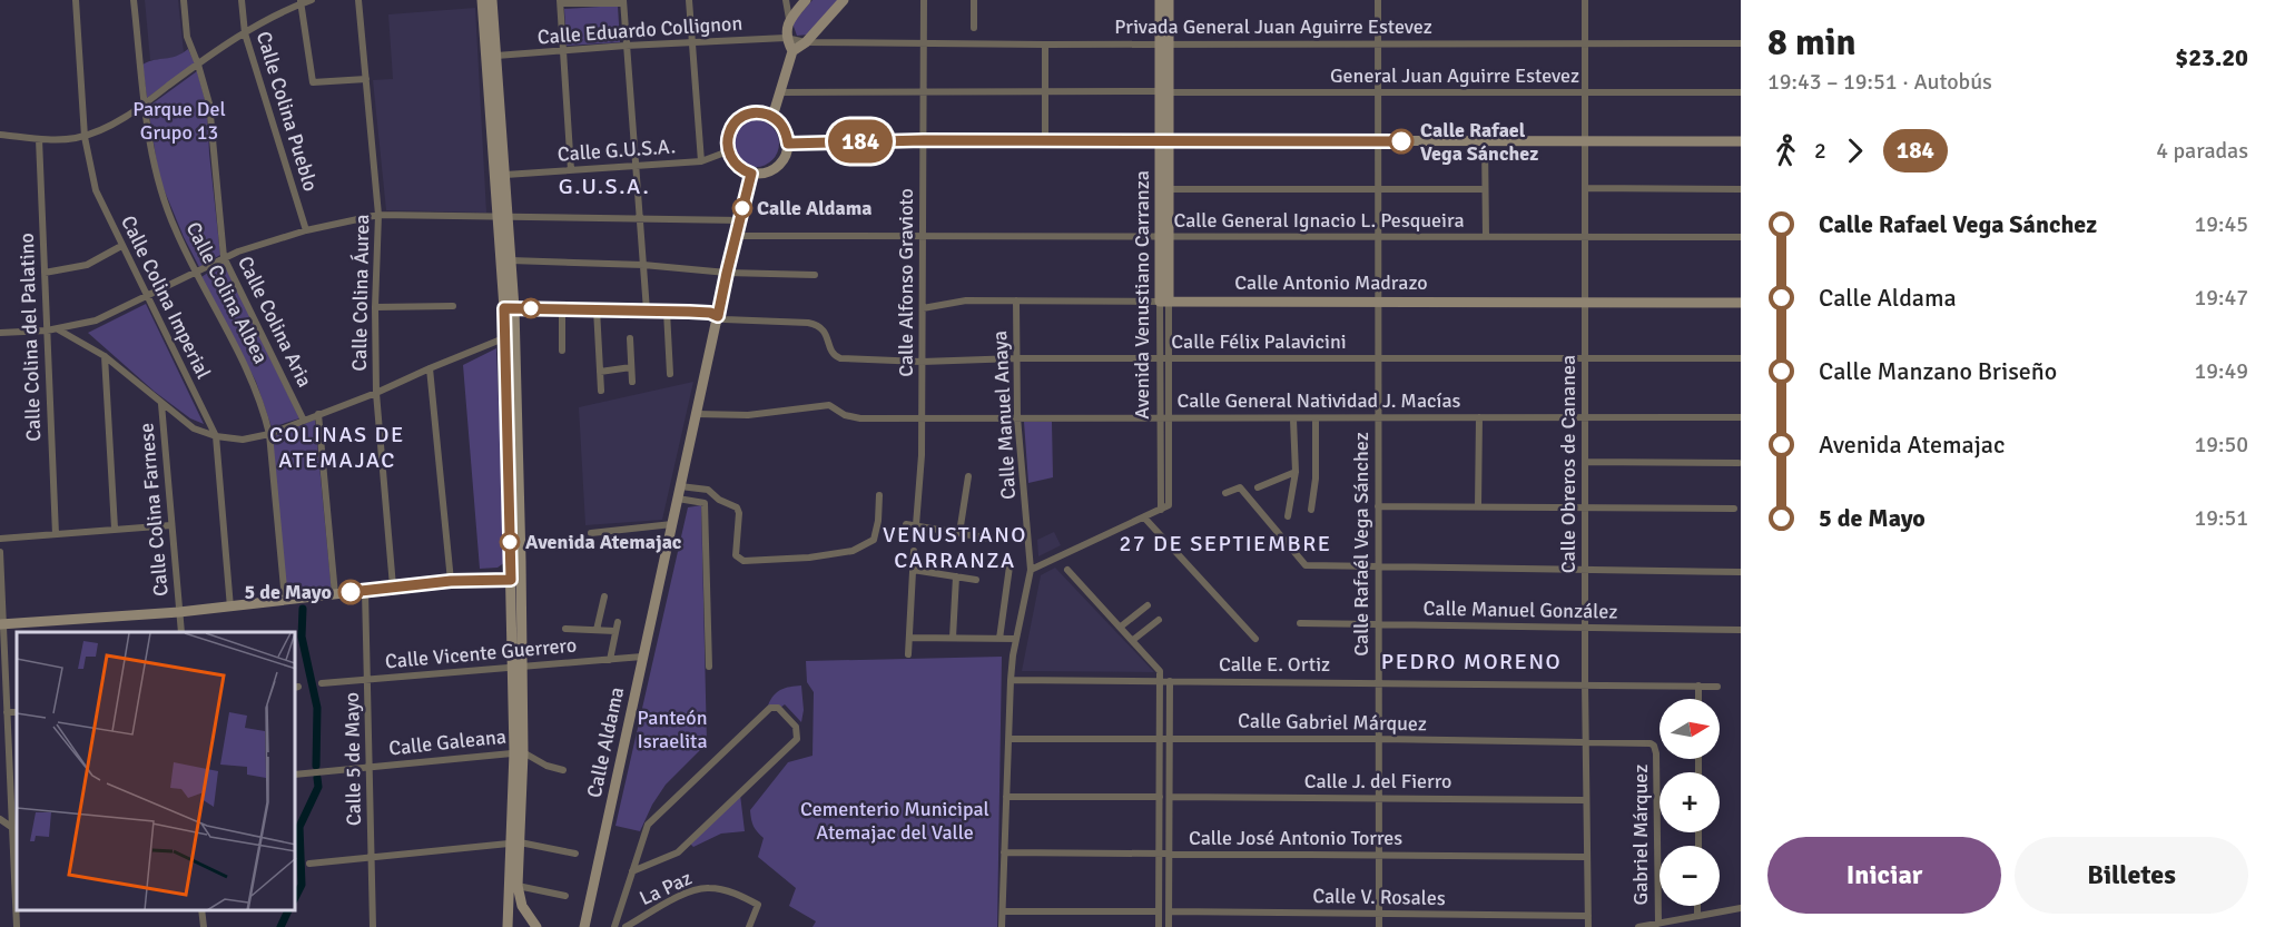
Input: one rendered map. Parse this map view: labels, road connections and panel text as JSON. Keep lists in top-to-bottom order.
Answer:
{
  "streets": {
    "street": [
      "Privada General Juan Aguirre Estevez",
      "Calle Eduardo Collignon",
      "General Juan Aguirre Estevez",
      "Calle Colina Pueblo",
      "Calle G.U.S.A.",
      "Calle General Ignacio L. Pesqueira",
      "Calle Alfonso Gravioto",
      "Calle Antonio Madrazo",
      "Calle Colina Albea",
      "Calle Colina Áurea",
      "Avenida Venustiano Carranza",
      "Calle Colina Imperial",
      "Calle Colina Aria",
      "Calle Colina del Palatino",
      "Calle Félix Palavicini",
      "Calle General Natividad J. Macías",
      "Calle Manuel Anaya",
      "Calle Obreros de Cananea",
      "Calle Colina Farnese",
      "Calle Rafaél Vega Sánchez",
      "Calle Manuel González",
      "Calle Vicente Guerrero",
      "Calle E. Ortiz",
      "Calle Gabriel Márquez",
      "Calle Galeana",
      "Calle Aldama",
      "Calle 5 de Mayo",
      "Calle J. del Fierro",
      "Gabriel Márquez",
      "Calle José Antonio Torres",
      "La Paz",
      "Calle V. Rosales"
    ]
  },
  "crossings": [
    ["Privada General Juan Aguirre Estevez", "Calle Eduardo Collignon"],
    ["Privada General Juan Aguirre Estevez", "Calle Alfonso Gravioto"],
    ["Privada General Juan Aguirre Estevez", "Avenida Venustiano Carranza"],
    ["Privada General Juan Aguirre Estevez", "Calle Obreros de Cananea"],
    ["Privada General Juan Aguirre Estevez", "Calle Rafaél Vega Sánchez"],
    ["General Juan Aguirre Estevez", "Calle Alfonso Gravioto"],
    ["General Juan Aguirre Estevez", "Avenida Venustiano Carranza"],
    ["General Juan Aguirre Estevez", "Calle Obreros de Cananea"],
    ["General Juan Aguirre Estevez", "Calle Rafaél Vega Sánchez"],
    ["Calle G.U.S.A.", "Calle Aldama"],
    ["Calle General Ignacio L. Pesqueira", "Calle Alfonso Gravioto"],
    ["Calle General Ignacio L. Pesqueira", "Avenida Venustiano Carranza"],
    ["Calle General Ignacio L. Pesqueira", "Calle Obreros de Cananea"],
    ["Calle General Ignacio L. Pesqueira", "Calle Rafaél Vega Sánchez"],
    ["Calle General Ignacio L. Pesqueira", "Calle Aldama"],
    ["Calle Alfonso Gravioto", "Calle Antonio Madrazo"],
    ["Calle Alfonso Gravioto", "Calle Félix Palavicini"],
    ["Calle Alfonso Gravioto", "Calle General Natividad J. Macías"],
    ["Calle Antonio Madrazo", "Avenida Venustiano Carranza"],
    ["Calle Antonio Madrazo", "Calle Manuel Anaya"],
    ["Calle Antonio Madrazo", "Calle Obreros de Cananea"],
    ["Calle Antonio Madrazo", "Calle Rafaél Vega Sánchez"],
    ["Avenida Venustiano Carranza", "Calle Félix Palavicini"],
    ["Avenida Venustiano Carranza", "Calle General Natividad J. Macías"],
    ["Calle Félix Palavicini", "Calle Manuel Anaya"],
    ["Calle Félix Palavicini", "Calle Obreros de Cananea"],
    ["Calle Félix Palavicini", "Calle Rafaél Vega Sánchez"],
    ["Calle Félix Palavicini", "Calle Aldama"],
    ["Calle General Natividad J. Macías", "Calle Manuel Anaya"],
    ["Calle General Natividad J. Macías", "Calle Obreros de Cananea"],
    ["Calle General Natividad J. Macías", "Calle Rafaél Vega Sánchez"],
    ["Calle General Natividad J. Macías", "Calle Aldama"],
    ["Calle Manuel Anaya", "Calle E. Ortiz"],
    ["Calle Manuel Anaya", "Calle Gabriel Márquez"],
    ["Calle Manuel Anaya", "Calle José Antonio Torres"],
    ["Calle Obreros de Cananea", "Calle Manuel González"],
    ["Calle Obreros de Cananea", "Calle E. Ortiz"],
    ["Calle Obreros de Cananea", "Calle Gabriel Márquez"],
    ["Calle Obreros de Cananea", "Calle J. del Fierro"],
    ["Calle Obreros de Cananea", "Calle José Antonio Torres"],
    ["Calle Obreros de Cananea", "Calle V. Rosales"],
    ["Calle Rafaél Vega Sánchez", "Calle Manuel González"],
    ["Calle Rafaél Vega Sánchez", "Calle E. Ortiz"],
    ["Calle Rafaél Vega Sánchez", "Calle Gabriel Márquez"],
    ["Calle Rafaél Vega Sánchez", "Calle J. del Fierro"],
    ["Calle Rafaél Vega Sánchez", "Calle José Antonio Torres"],
    ["Calle Rafaél Vega Sánchez", "Calle V. Rosales"],
    ["Calle Vicente Guerrero", "Calle Aldama"],
    ["Calle Vicente Guerrero", "Calle 5 de Mayo"],
    ["Calle Gabriel Márquez", "Gabriel Márquez"],
    ["Calle Galeana", "Calle 5 de Mayo"]
  ],
  "districts": [
    "G.U.S.A.",
    "COLINAS DE ATEMAJAC",
    "VENUSTIANO CARRANZA",
    "27 DE SEPTIEMBRE",
    "PEDRO MORENO"
  ],
  "parks": ["Parque Del Grupo 13", "Panteón Israelita", "Cementerio Municipal Atemajac del Valle"],
  "places": [
    "Calle Rafael Vega Sánchez",
    "Calle Aldama",
    "Avenida Atemajac",
    "5 de Mayo"
  ],
  "lines": ["bus line 184"],
  "north": "right",
  "page": {
    "on_map": "184",
    "heading": ["8 min", "19:43 – 19:51 · Autobús", "$23.20"],
    "legs": ["2", "184", "4 paradas"],
    "list": [
      {
        "name": "Calle Rafael Vega Sánchez",
        "value": "19:45"
      },
      {
        "name": "Calle Aldama",
        "value": "19:47"
      },
      {
        "name": "Calle Manzano Briseño",
        "value": "19:49"
      },
      {
        "name": "Avenida Atemajac",
        "value": "19:50"
      },
      {
        "name": "5 de Mayo",
        "value": "19:51"
      }
    ],
    "map_buttons": ["+", "−"],
    "buttons": ["Iniciar", "Billetes"]
  }
}
